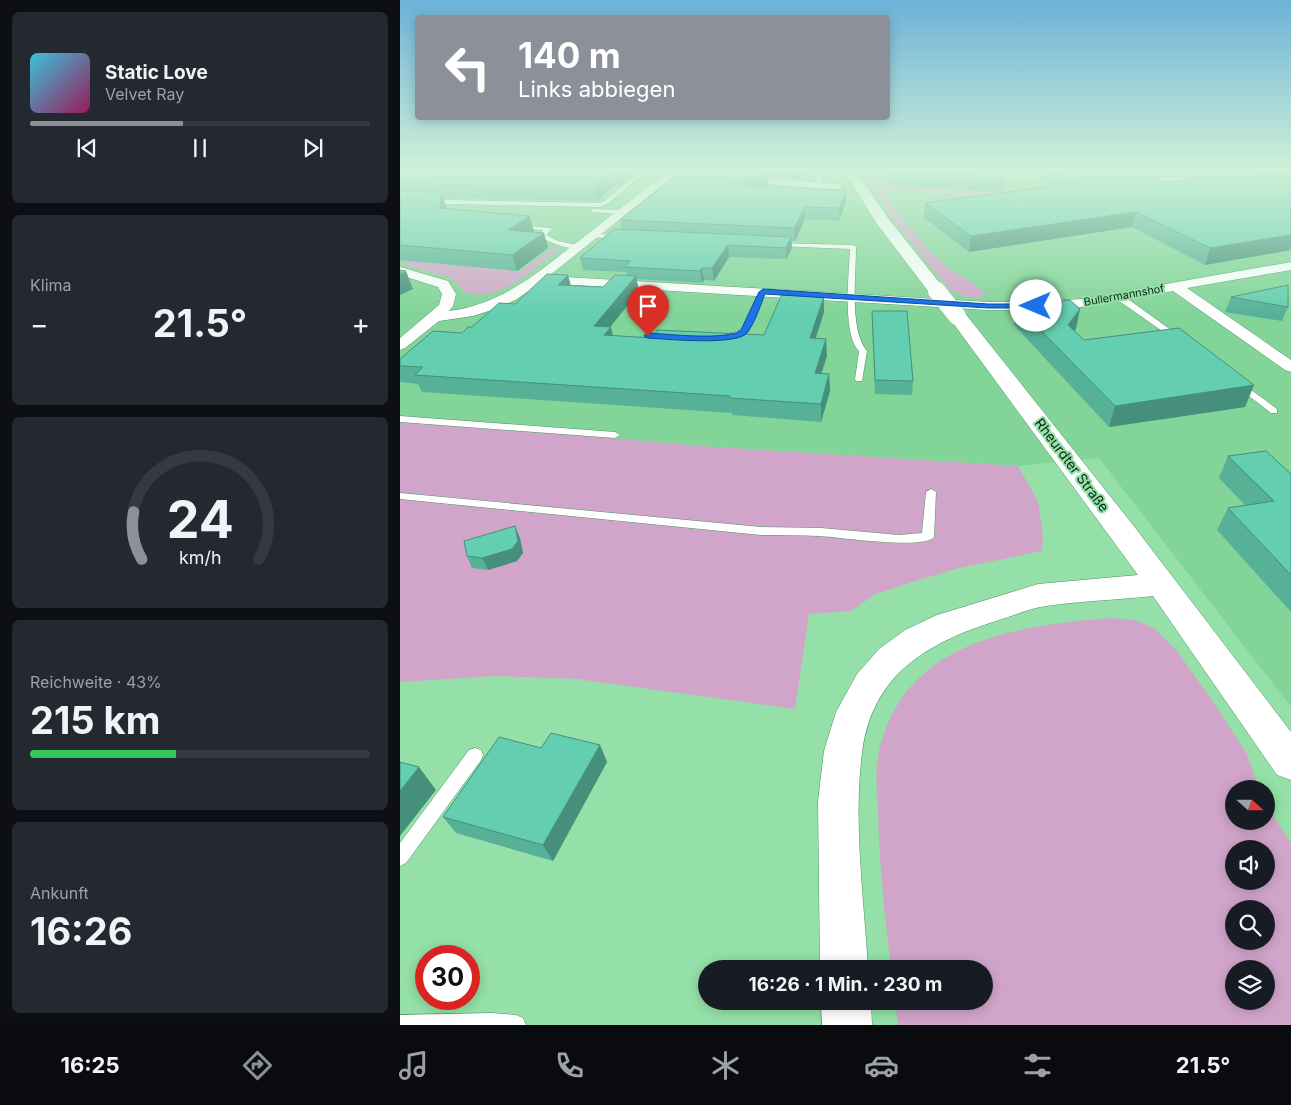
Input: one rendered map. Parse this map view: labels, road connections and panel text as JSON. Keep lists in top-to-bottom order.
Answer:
{
  "streets": {
    "main road": ["Rheurdter Straße"],
    "street": ["Bullermannshof"]
  },
  "north": "right",
  "page": {
    "turn": ["140 m", "Links abbiegen"],
    "song": ["Static Love", "Velvet Ray"],
    "tile": [
      "Klima",
      ["Reichweite · 43%", "215 km"],
      ["Ankunft", "16:26"]
    ],
    "heat": ["−", "21.5°", "+"],
    "limit": "30",
    "trip": "16:26 · 1 Min. · 230 m",
    "tabs": ["16:25", "21.5°"],
    "gauge": ["24", "km/h"]
  }
}
